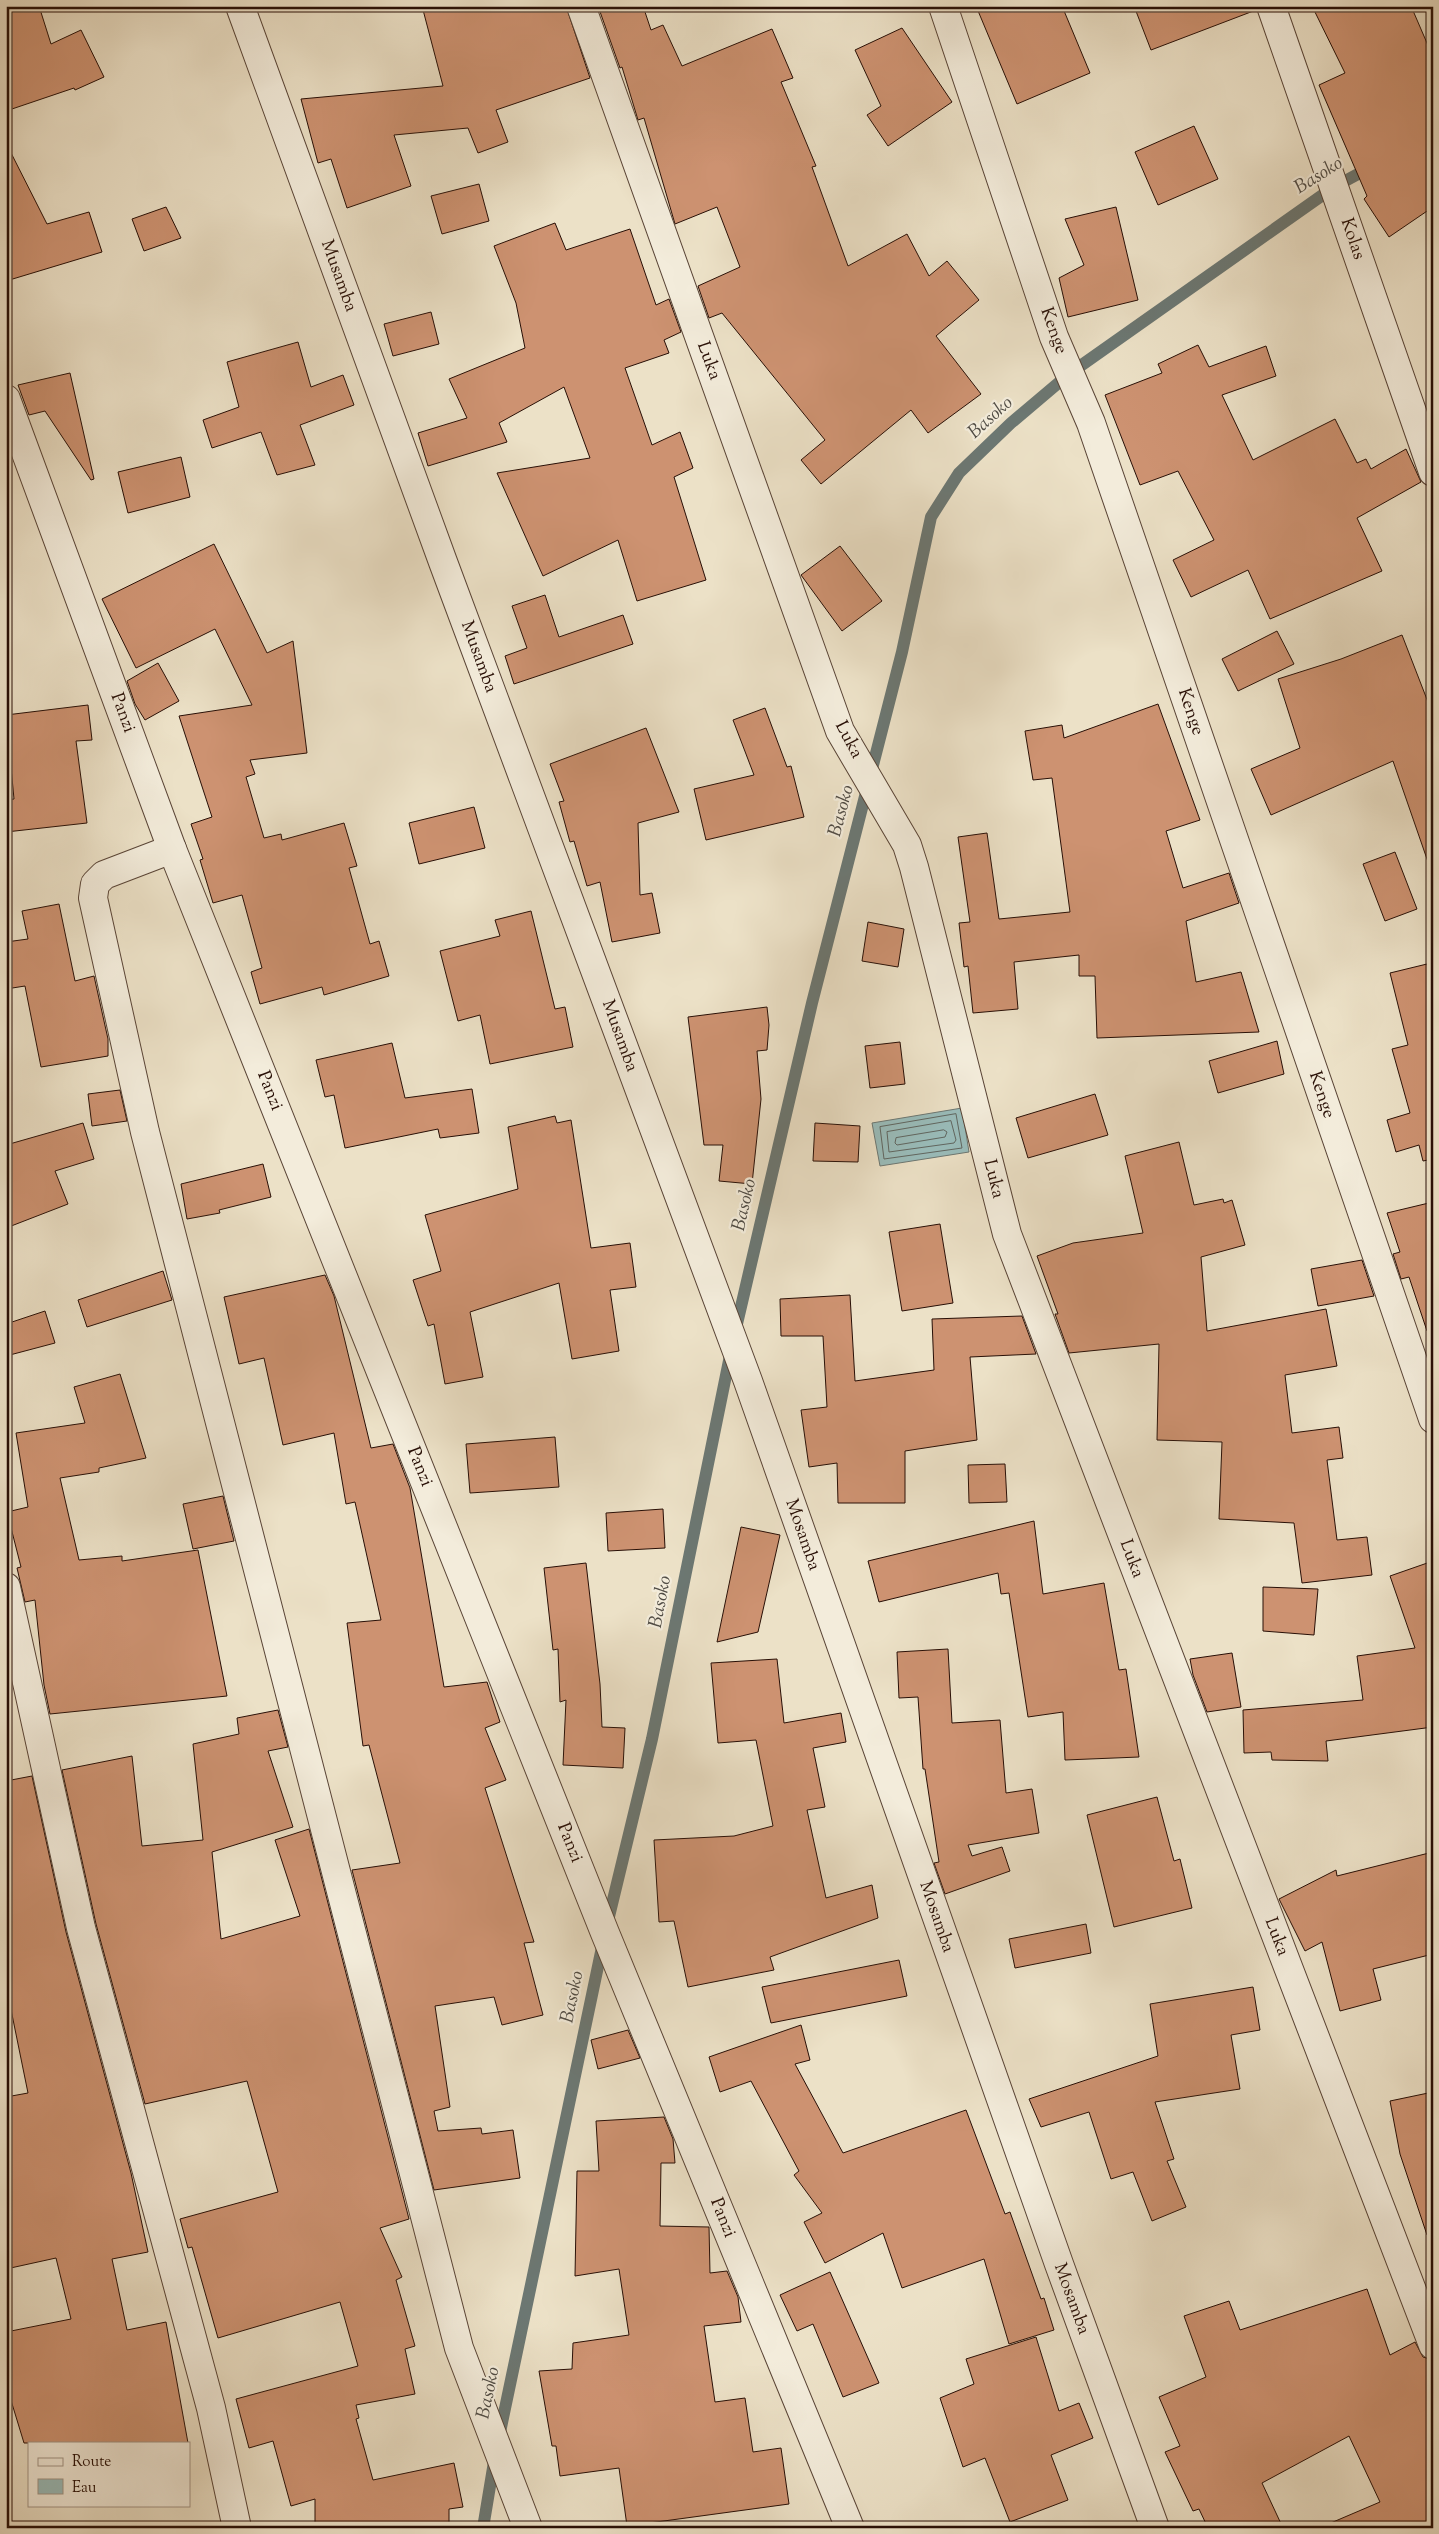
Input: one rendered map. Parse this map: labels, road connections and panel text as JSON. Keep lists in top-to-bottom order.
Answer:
{
  "streets": {
    "street": [
      "Kolas",
      "Musamba",
      "Kenge",
      "Luka",
      "Panzi",
      "Mosamba"
    ]
  },
  "crossings": [
    ["Musamba", "Mosamba"]
  ],
  "water": ["Basoko"],
  "legend": ["Route", "Eau"]
}
